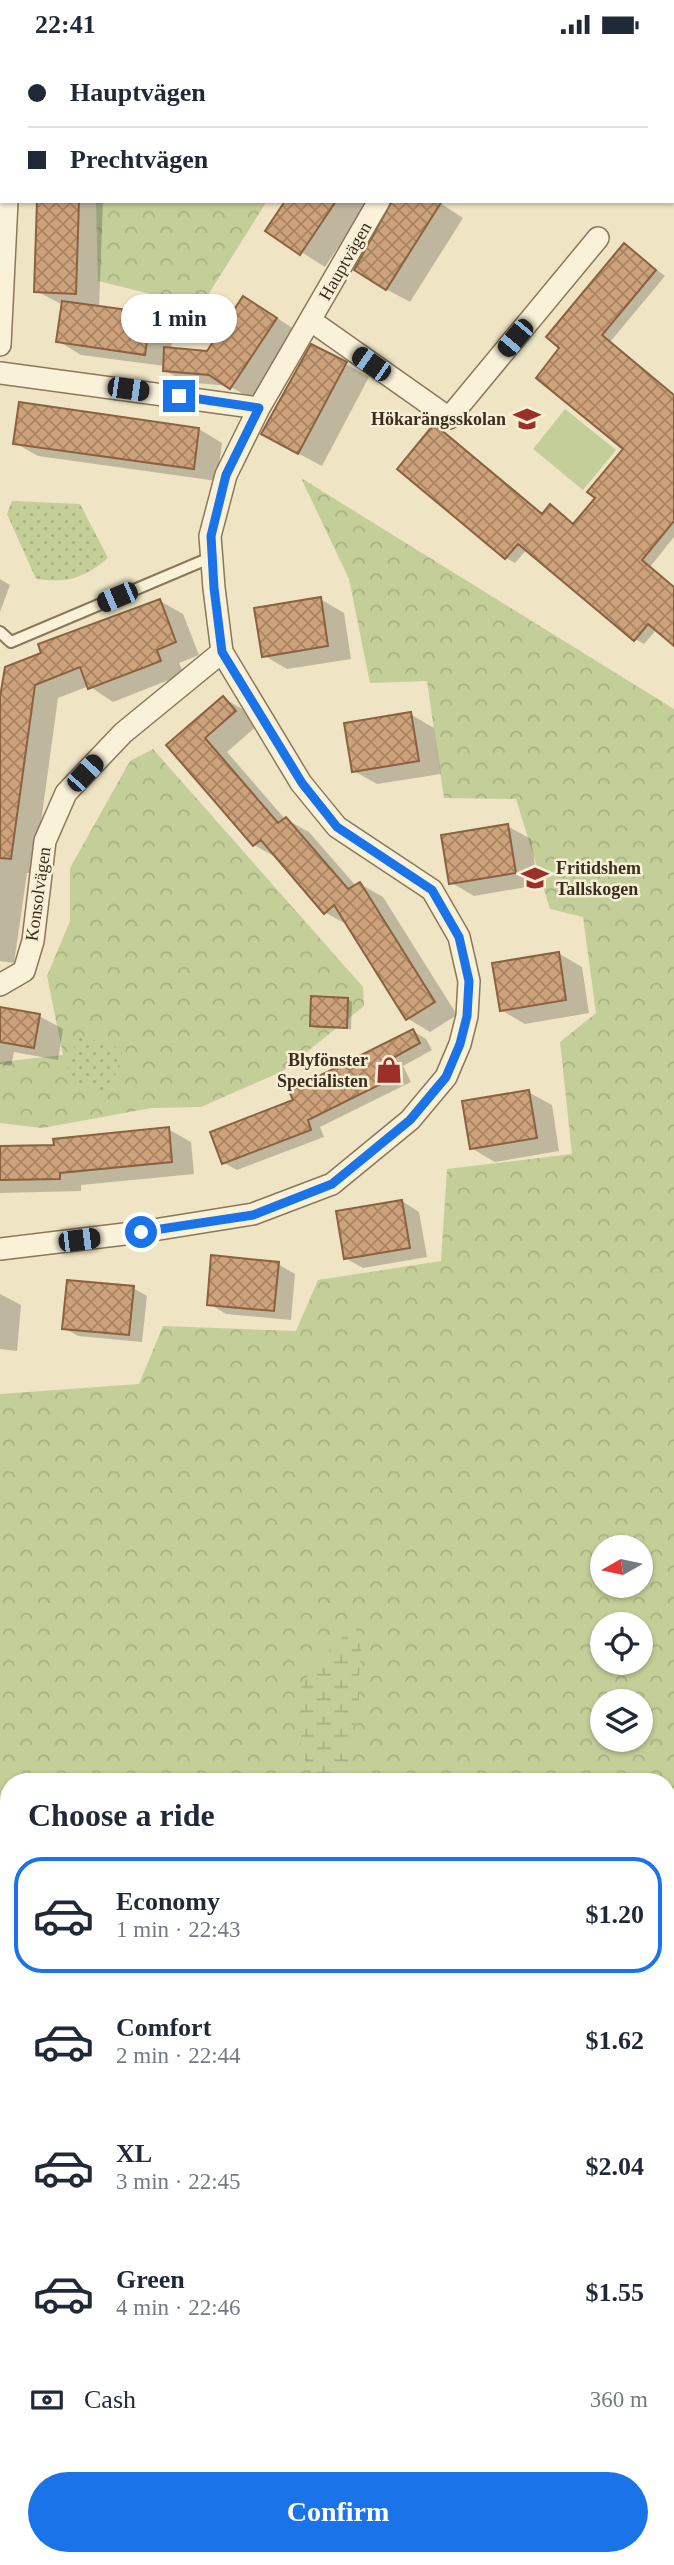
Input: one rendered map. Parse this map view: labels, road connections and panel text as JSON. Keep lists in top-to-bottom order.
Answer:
{
  "streets": {
    "street": ["Hauptvägen", "Konsolvägen"]
  },
  "crossings": [
    ["Hauptvägen", "Konsolvägen"]
  ],
  "places": {
    "school or university": ["Hökarängsskolan", "Fritidshem Tallskogen"],
    "shop": ["Blyfönster Specialisten"]
  },
  "north": "left",
  "page": {
    "status": "22:41",
    "banner": ["Hauptvägen", "Prechtvägen"],
    "bubble": "1 min",
    "heading": "Choose a ride",
    "list": [
      {
        "name": "Economy",
        "note": "1 min · 22:43",
        "value": "$1.20"
      },
      {
        "name": "Comfort",
        "note": "2 min · 22:44",
        "value": "$1.62"
      },
      {
        "name": "XL",
        "note": "3 min · 22:45",
        "value": "$2.04"
      },
      {
        "name": "Green",
        "note": "4 min · 22:46",
        "value": "$1.55"
      }
    ],
    "pay": ["Cash", "360 m"],
    "buttons": "Confirm"
  }
}
